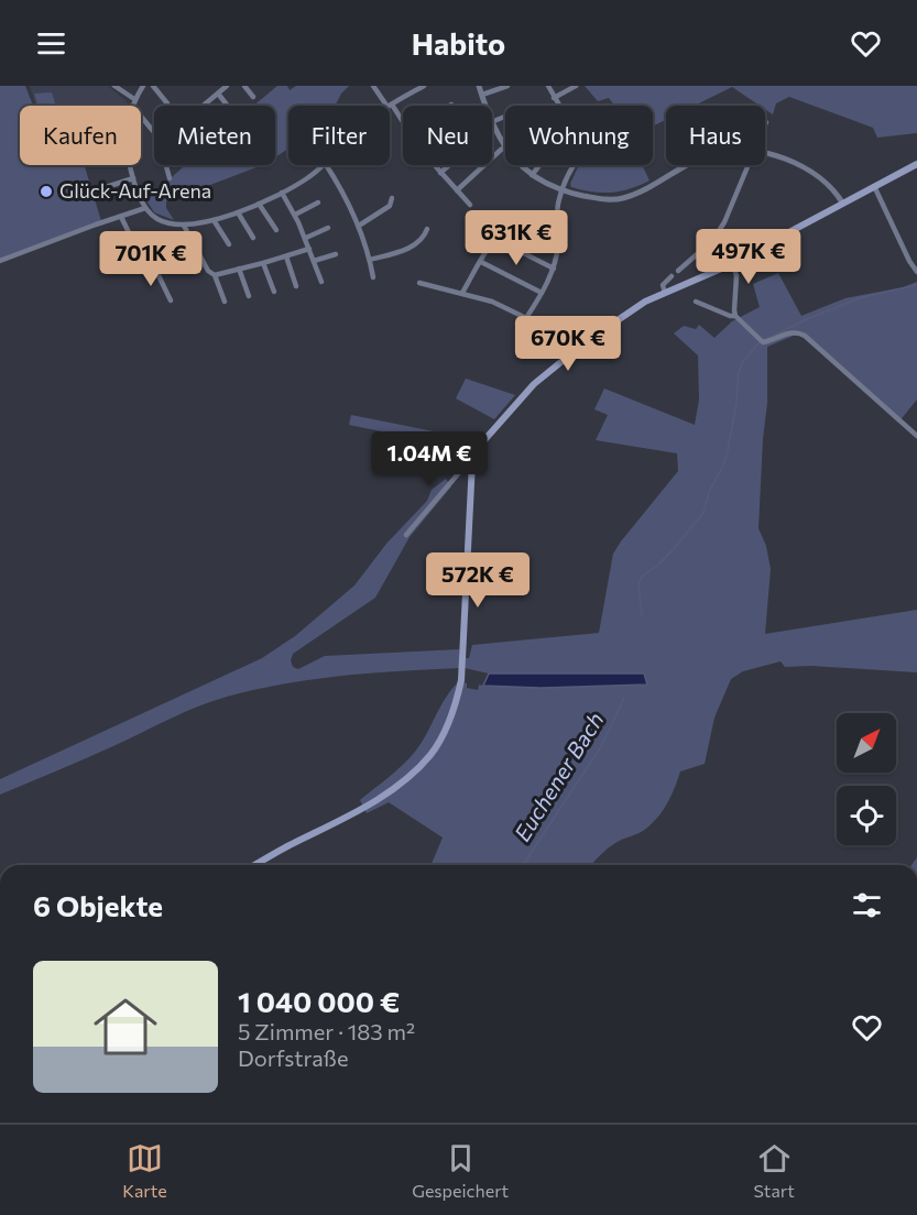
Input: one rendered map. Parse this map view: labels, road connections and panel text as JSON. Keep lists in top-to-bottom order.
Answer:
{
  "water": ["Euchener Bach"],
  "places": ["Glück-Auf-Arena"],
  "north": "top right",
  "page": {
    "header": "Habito",
    "chip": [
      "Kaufen",
      "Mieten",
      "Filter",
      "Neu",
      "Wohnung",
      "Haus"
    ],
    "price": [
      "631K €",
      "497K €",
      "701K €",
      "670K €",
      "1.04M €",
      "572K €"
    ],
    "heading": "6 Objekte",
    "list": [
      {
        "name": "1 040 000 €",
        "note": "5 Zimmer · 183 m² · Dorfstraße"
      }
    ],
    "tabs": ["Karte", "Gespeichert", "Start"]
  }
}
